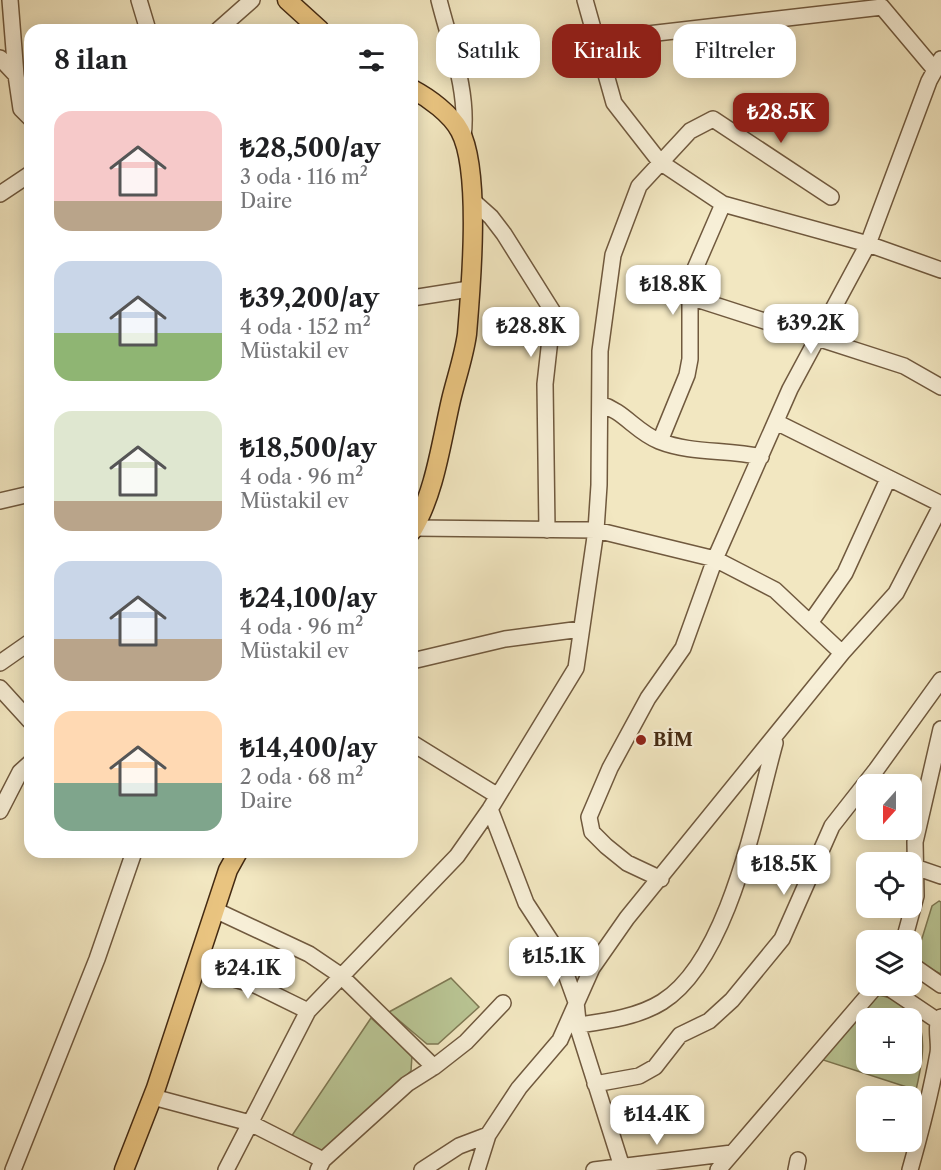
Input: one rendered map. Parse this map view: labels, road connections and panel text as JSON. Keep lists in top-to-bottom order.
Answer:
{
  "places": ["BİM"],
  "north": "bottom",
  "page": {
    "chip": ["Satılık", "Kiralık", "Filtreler"],
    "heading": "8 ilan",
    "price": [
      "₺28.5K",
      "₺18.8K",
      "₺39.2K",
      "₺28.8K",
      "₺18.5K",
      "₺15.1K",
      "₺24.1K",
      "₺14.4K"
    ],
    "list": [
      {
        "name": "₺28,500/ay",
        "note": "3 oda · 116 m² · Daire"
      },
      {
        "name": "₺39,200/ay",
        "note": "4 oda · 152 m² · Müstakil ev"
      },
      {
        "name": "₺18,500/ay",
        "note": "4 oda · 96 m² · Müstakil ev"
      },
      {
        "name": "₺24,100/ay",
        "note": "4 oda · 96 m² · Müstakil ev"
      },
      {
        "name": "₺14,400/ay",
        "note": "2 oda · 68 m² · Daire"
      }
    ],
    "map_buttons": ["+", "−"]
  }
}
